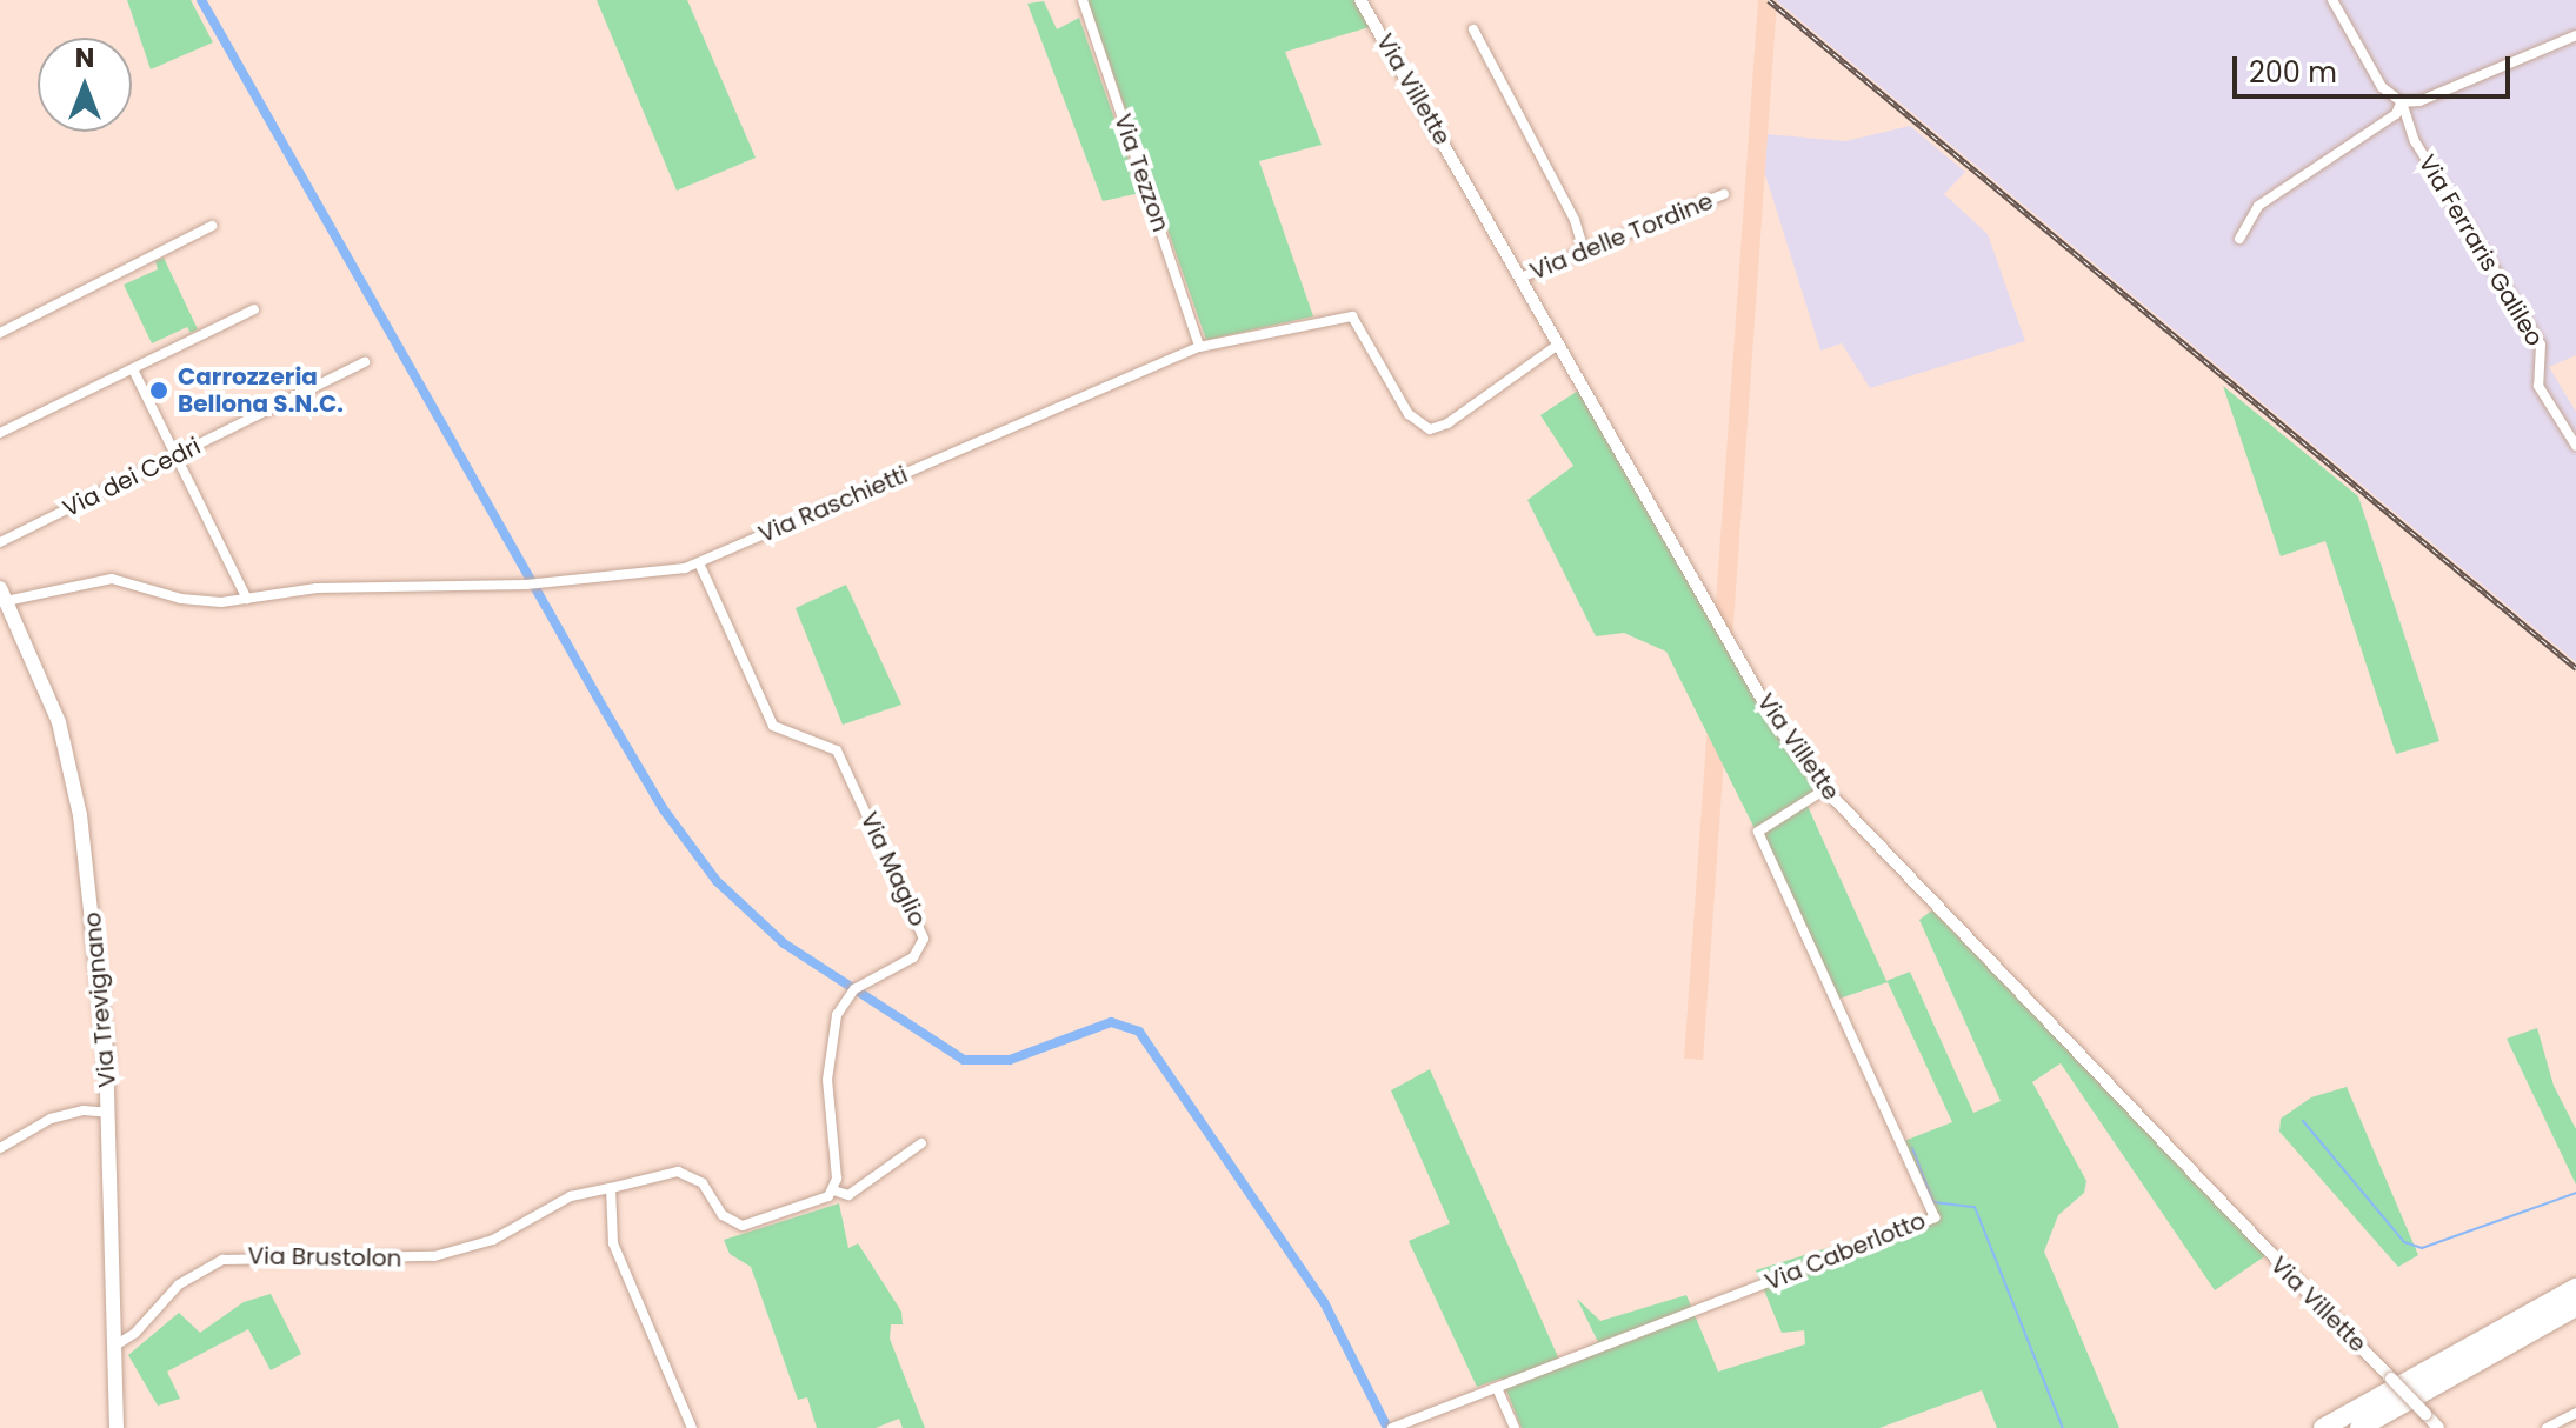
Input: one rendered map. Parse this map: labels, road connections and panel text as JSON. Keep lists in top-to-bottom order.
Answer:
{
  "streets": {
    "main road": ["Via Trevignano"],
    "street": [
      "Via Villette",
      "Via Tezzon",
      "Via delle Tordine",
      "Via Ferraris Galileo",
      "Via dei Cedri",
      "Via Raschietti",
      "Via Maglio",
      "Via Caberlotto",
      "Via Brustolon"
    ]
  },
  "crossings": [
    ["Via Villette", "Via delle Tordine"],
    ["Via Villette", "Via Raschietti"],
    ["Via Villette", "Via Caberlotto"],
    ["Via Tezzon", "Via Raschietti"],
    ["Via Raschietti", "Via Maglio"],
    ["Via Raschietti", "Via Trevignano"],
    ["Via Trevignano", "Via Brustolon"]
  ],
  "places": ["Carrozzeria Bellona S.N.C."],
  "scale_bar": "200 m",
  "north": "top"
}
